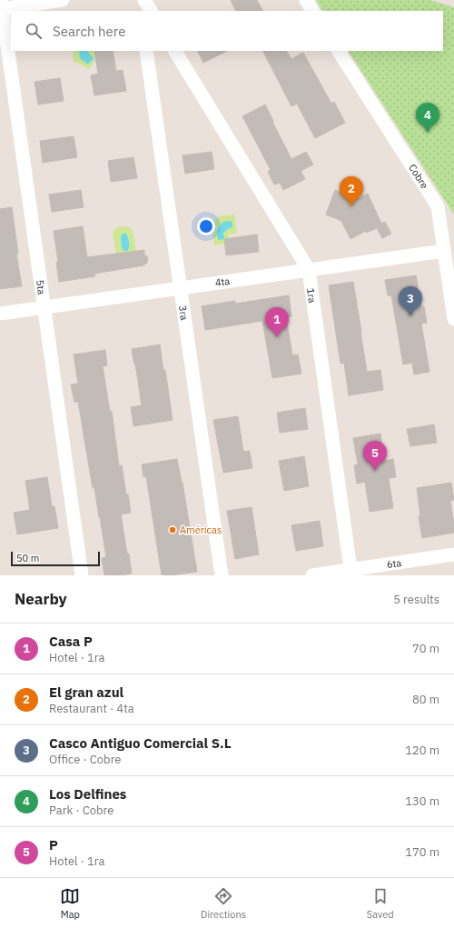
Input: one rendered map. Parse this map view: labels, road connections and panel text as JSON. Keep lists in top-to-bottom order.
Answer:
{
  "streets": {
    "street": [
      "Cobre",
      "4ta",
      "5ta",
      "1ra",
      "3ra",
      "6ta"
    ]
  },
  "crossings": [
    ["Cobre", "4ta"],
    ["4ta", "5ta"],
    ["4ta", "1ra"],
    ["4ta", "3ra"],
    ["1ra", "6ta"]
  ],
  "places": ["Américas"],
  "scale_bar": "50 m",
  "page": {
    "search": "Search here",
    "pins": [
      "4",
      "2",
      "3",
      "1",
      "5"
    ],
    "scale": "50 m",
    "heading": ["Nearby", "5 results"],
    "list": [
      {
        "mark": "1",
        "name": "Casa P",
        "note": "Hotel · 1ra",
        "value": "70 m"
      },
      {
        "mark": "2",
        "name": "El gran azul",
        "note": "Restaurant · 4ta",
        "value": "80 m"
      },
      {
        "mark": "3",
        "name": "Casco Antiguo Comercial S.L",
        "note": "Office · Cobre",
        "value": "120 m"
      },
      {
        "mark": "4",
        "name": "Los Delfines",
        "note": "Park · Cobre",
        "value": "130 m"
      },
      {
        "mark": "5",
        "name": "P",
        "note": "Hotel · 1ra",
        "value": "170 m"
      }
    ],
    "nav": ["Map", "Directions", "Saved"]
  }
}
